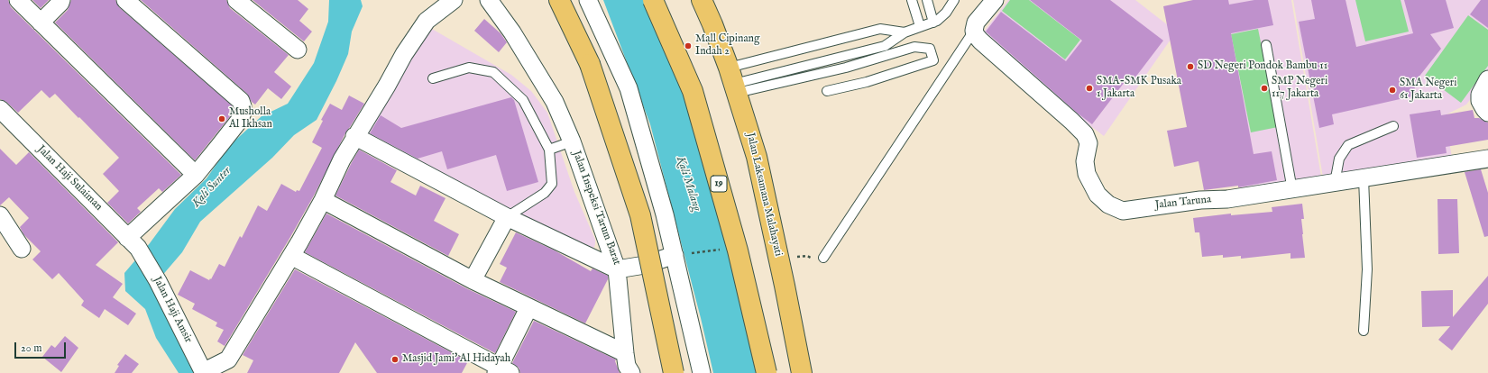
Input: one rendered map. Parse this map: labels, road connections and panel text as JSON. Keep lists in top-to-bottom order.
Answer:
{
  "streets": {
    "main road": ["19", "Jalan Laksamana Malahayati"],
    "street": [
      "Jalan Haji Sulaiman",
      "Jalan Taruna",
      "Jalan Inspeksi Tarum Barat",
      "Jalan Haji Amsir"
    ]
  },
  "crossings": [
    ["Jalan Haji Sulaiman", "Jalan Haji Amsir"]
  ],
  "water": ["Kali Malang", "Kali Sunter"],
  "places": [
    "Mall Cipinang Indah 2",
    "SD Negeri Pondok Bambu 11",
    "SMA-SMK Pusaka 1 Jakarta",
    "SMP Negeri 117 Jakarta",
    "SMA Negeri 61 Jakarta",
    "Musholla Al Ikhsan",
    "Masjid Jami' Al Hidayah"
  ],
  "scale_bar": "20 m"
}
